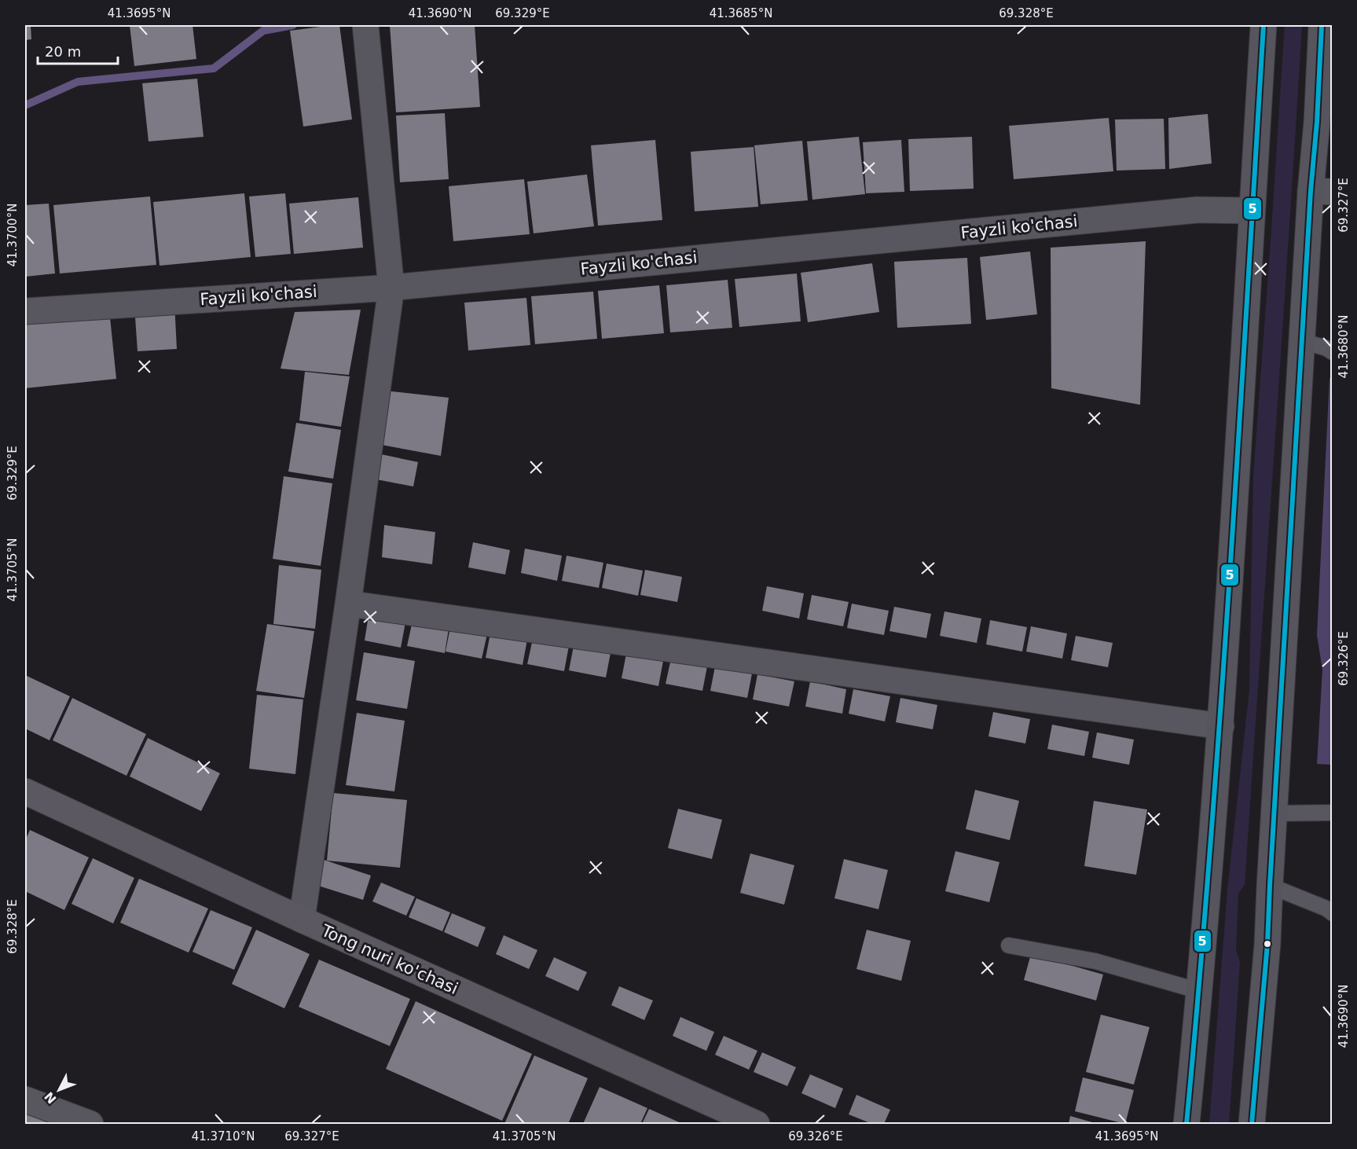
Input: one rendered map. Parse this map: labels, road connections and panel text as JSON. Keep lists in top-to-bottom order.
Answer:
{
  "streets": {
    "street": ["Fayzli ko'chasi", "Tong nuri ko'chasi"]
  },
  "lines": ["transit line 5"],
  "scale_bar": "20 m",
  "north": "bottom left",
  "coordinates": [
    "41.3695°N",
    "41.3690°N",
    "69.329°E",
    "41.3685°N",
    "69.328°E",
    "69.327°E",
    "41.3700°N",
    "41.3680°N",
    "41.3705°N",
    "69.326°E",
    "41.3710°N"
  ]
}
